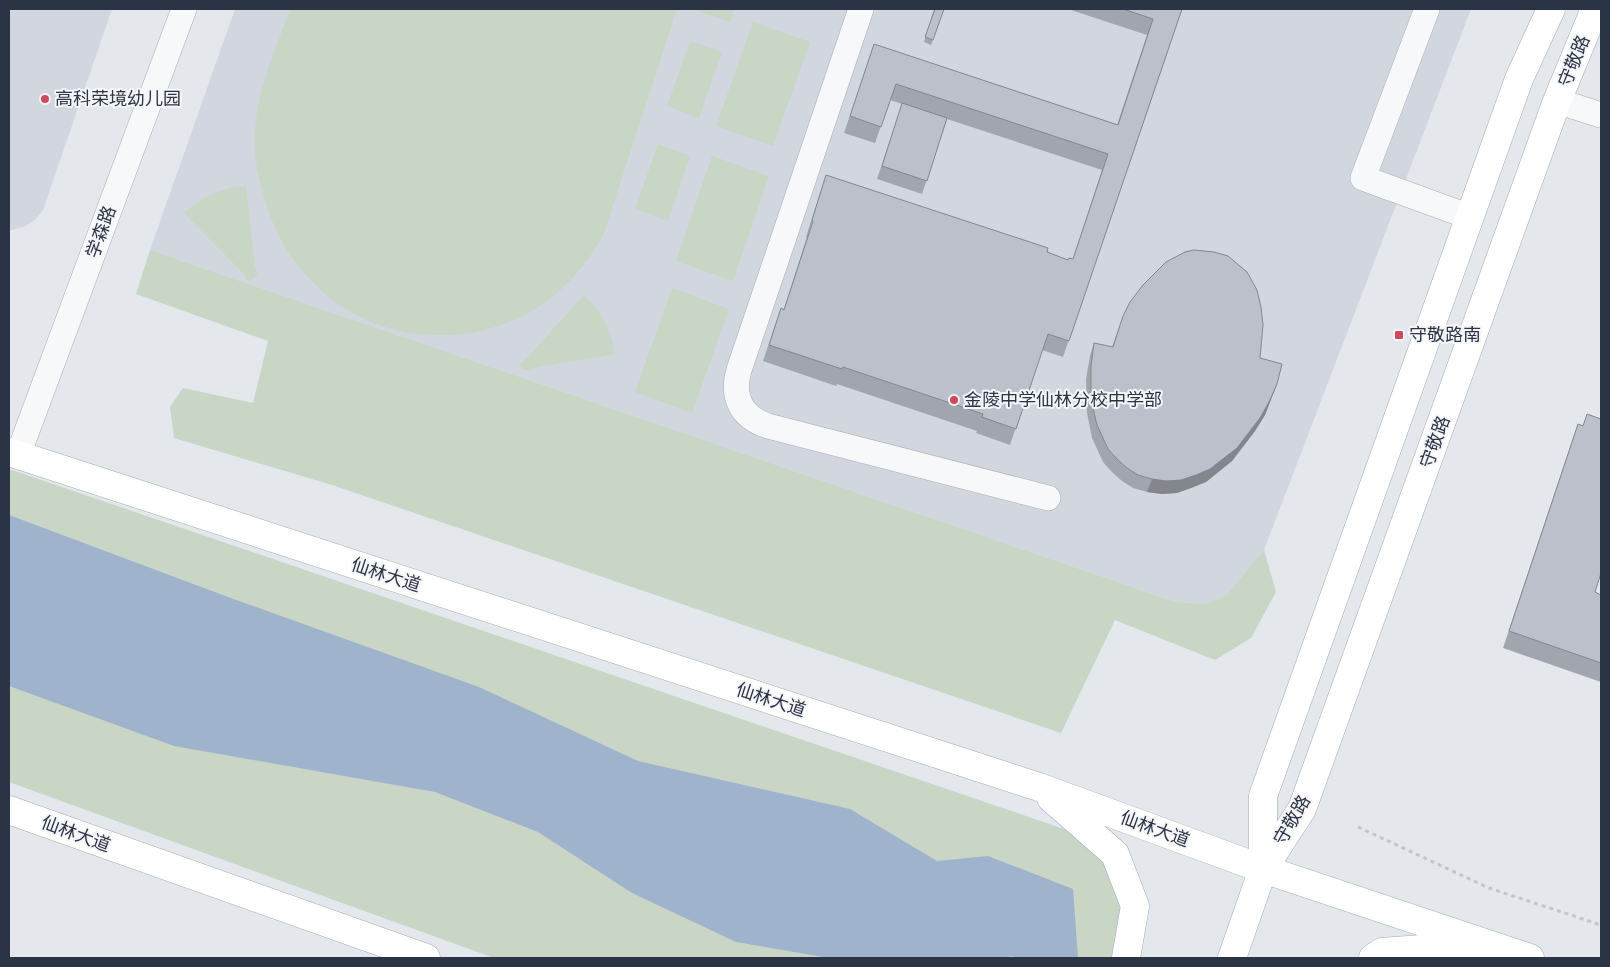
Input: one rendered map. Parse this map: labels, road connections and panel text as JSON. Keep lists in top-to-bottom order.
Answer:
{
  "streets": {
    "main road": ["守敬路", "仙林大道"],
    "street": ["学森路"]
  },
  "crossings": [
    ["守敬路", "仙林大道"],
    ["学森路", "仙林大道"]
  ],
  "places": {
    "other": ["高科荣境幼儿园", "金陵中学仙林分校中学部"],
    "transit": ["守敬路南"]
  }
}
